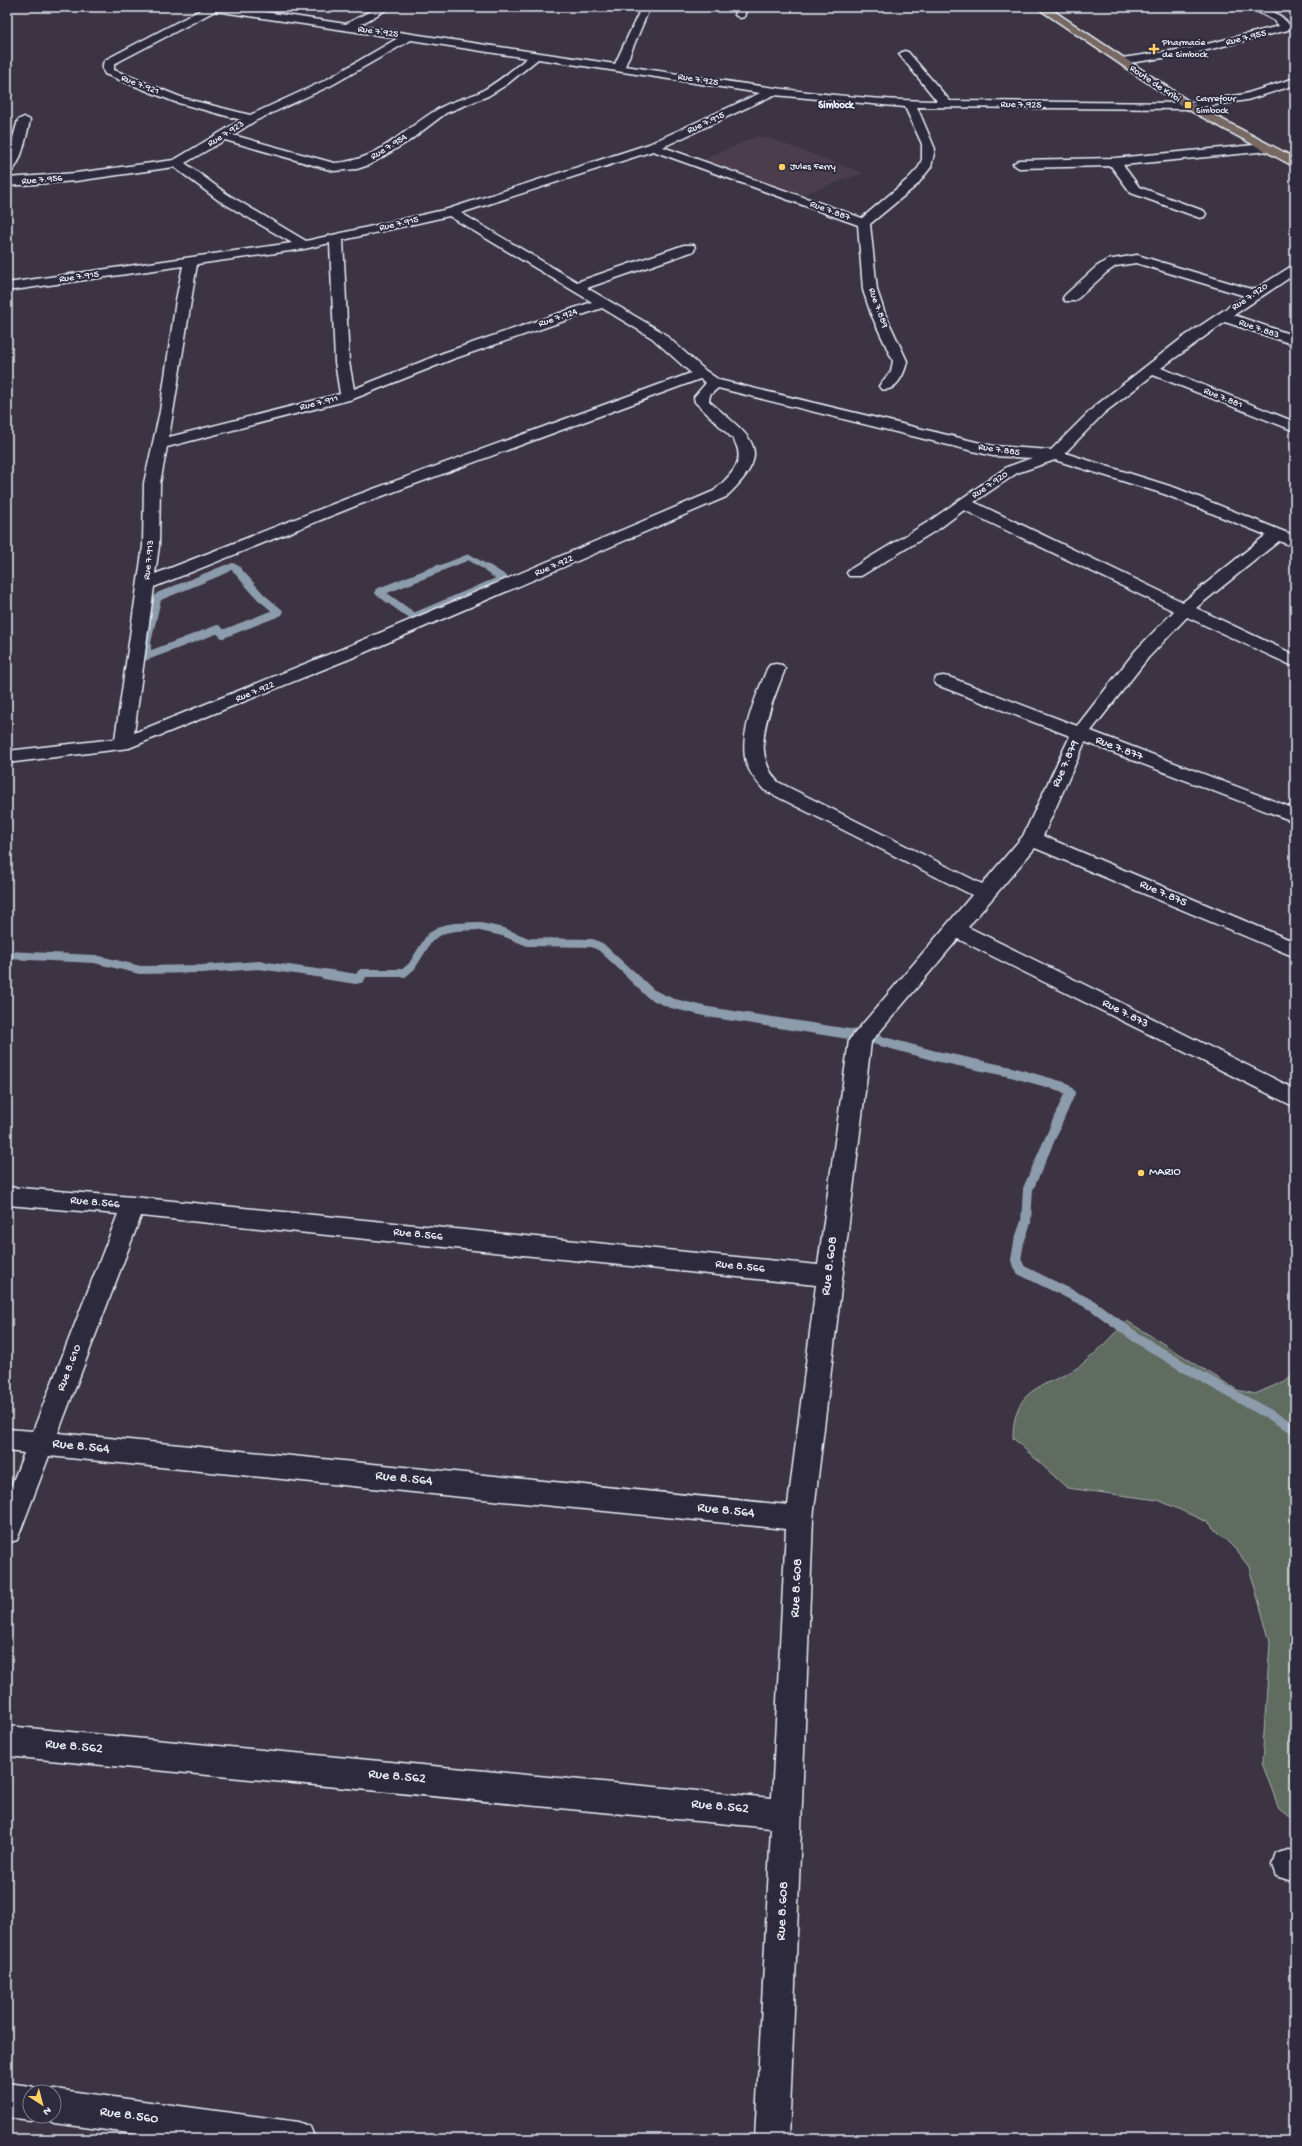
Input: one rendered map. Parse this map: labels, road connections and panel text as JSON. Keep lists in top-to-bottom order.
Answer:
{
  "streets": {
    "main road": ["Route de Kribi"],
    "street": [
      "Rue 7.925",
      "Rue 7.955",
      "Rue 7.921",
      "Rue 7.915",
      "Rue 7.923",
      "Rue 7.954",
      "Rue 7.956",
      "Rue 7.887",
      "Rue 7.920",
      "Rue 7.889",
      "Rue 7.924",
      "Rue 7.883",
      "Rue 7.881",
      "Rue 7.911",
      "Rue 7.885",
      "Rue 7.913",
      "Rue 7.922",
      "Rue 7.877",
      "Rue 7.879",
      "Rue 7.875",
      "Rue 7.873",
      "Rue 8.566",
      "Rue 8.608",
      "Rue 8.610",
      "Rue 8.564",
      "Rue 8.562",
      "Rue 8.560"
    ]
  },
  "crossings": [
    ["Rue 7.925", "Route de Kribi"],
    ["Rue 7.925", "Rue 7.921"],
    ["Rue 7.925", "Rue 7.915"],
    ["Rue 7.925", "Rue 7.923"],
    ["Rue 7.925", "Rue 7.954"],
    ["Rue 7.925", "Rue 7.887"],
    ["Rue 7.955", "Route de Kribi"],
    ["Rue 7.921", "Rue 7.923"],
    ["Rue 7.915", "Rue 7.887"],
    ["Rue 7.915", "Rue 7.924"],
    ["Rue 7.915", "Rue 7.911"],
    ["Rue 7.915", "Rue 7.913"],
    ["Rue 7.923", "Rue 7.954"],
    ["Rue 7.923", "Rue 7.956"],
    ["Rue 7.887", "Rue 7.889"],
    ["Rue 7.920", "Rue 7.883"],
    ["Rue 7.920", "Rue 7.881"],
    ["Rue 7.920", "Rue 7.885"],
    ["Rue 7.920", "Rue 7.879"],
    ["Rue 7.924", "Rue 7.911"],
    ["Rue 7.911", "Rue 7.913"],
    ["Rue 7.885", "Rue 7.922"],
    ["Rue 7.885", "Rue 7.879"],
    ["Rue 7.913", "Rue 7.922"],
    ["Rue 7.877", "Rue 7.879"],
    ["Rue 7.879", "Rue 7.875"],
    ["Rue 7.879", "Rue 7.873"],
    ["Rue 7.879", "Rue 8.608"],
    ["Rue 8.566", "Rue 8.608"],
    ["Rue 8.566", "Rue 8.610"],
    ["Rue 8.608", "Rue 8.564"],
    ["Rue 8.608", "Rue 8.562"],
    ["Rue 8.610", "Rue 8.564"]
  ],
  "districts": ["Simbock"],
  "places": {
    "health": ["Pharmacie de Simbock"],
    "transit": ["Carrefour Simbock"],
    "other": ["Jules Ferry", "MARIO"]
  },
  "north": "bottom right"
}
